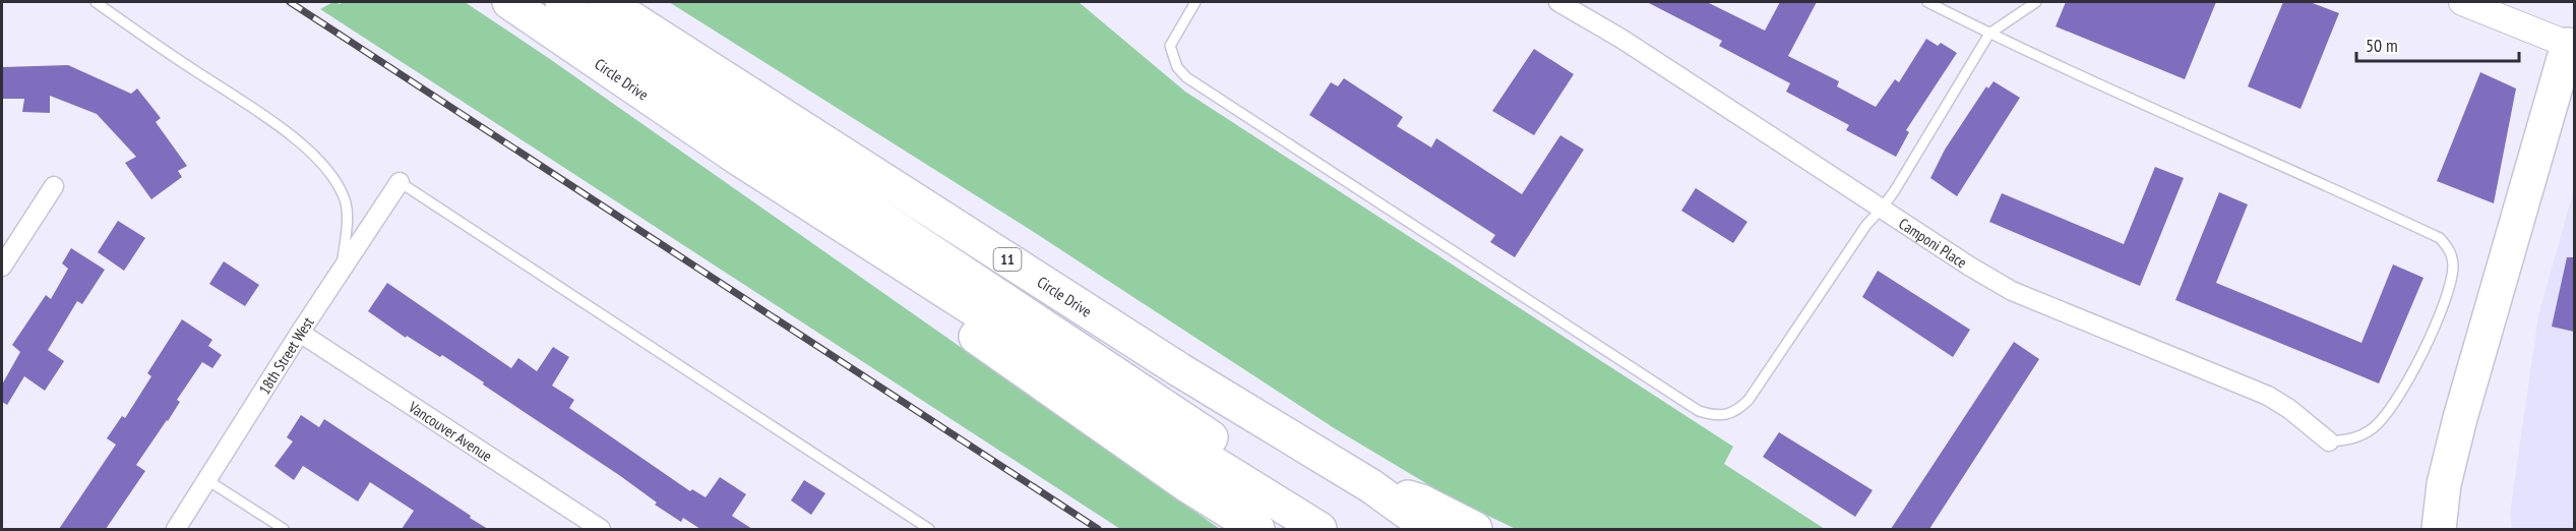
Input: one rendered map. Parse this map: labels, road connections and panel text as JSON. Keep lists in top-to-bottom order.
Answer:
{
  "streets": {
    "highway": ["Circle Drive", "11"],
    "street": ["Camponi Place", "18th Street West", "Vancouver Avenue"]
  },
  "crossings": [
    ["18th Street West", "Vancouver Avenue"]
  ],
  "scale_bar": "50 m"
}
